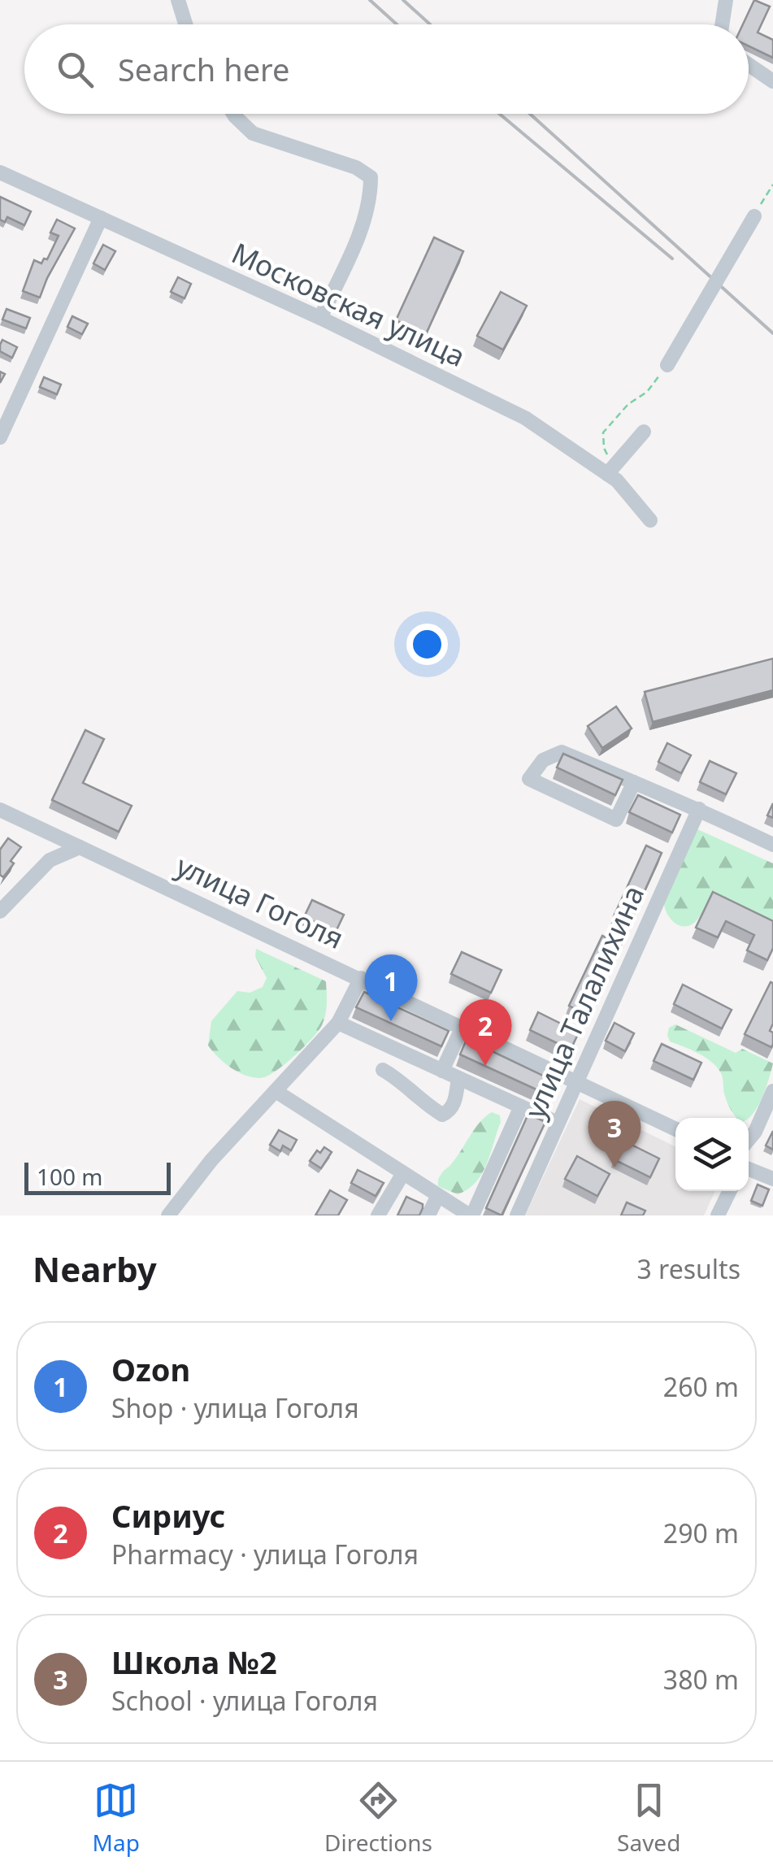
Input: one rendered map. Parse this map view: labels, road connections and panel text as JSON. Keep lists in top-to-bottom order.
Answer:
{
  "streets": {
    "street": ["Московская улица", "улица Гоголя", "улица Талалихина"]
  },
  "crossings": [
    ["улица Гоголя", "улица Талалихина"]
  ],
  "scale_bar": "100 m",
  "page": {
    "search": "Search here",
    "pins": ["1", "2", "3"],
    "scale": "100 m",
    "heading": ["Nearby", "3 results"],
    "list": [
      {
        "mark": "1",
        "name": "Ozon",
        "note": "Shop · улица Гоголя",
        "value": "260 m"
      },
      {
        "mark": "2",
        "name": "Сириус",
        "note": "Pharmacy · улица Гоголя",
        "value": "290 m"
      },
      {
        "mark": "3",
        "name": "Школа №2",
        "note": "School · улица Гоголя",
        "value": "380 m"
      }
    ],
    "nav": ["Map", "Directions", "Saved"]
  }
}
